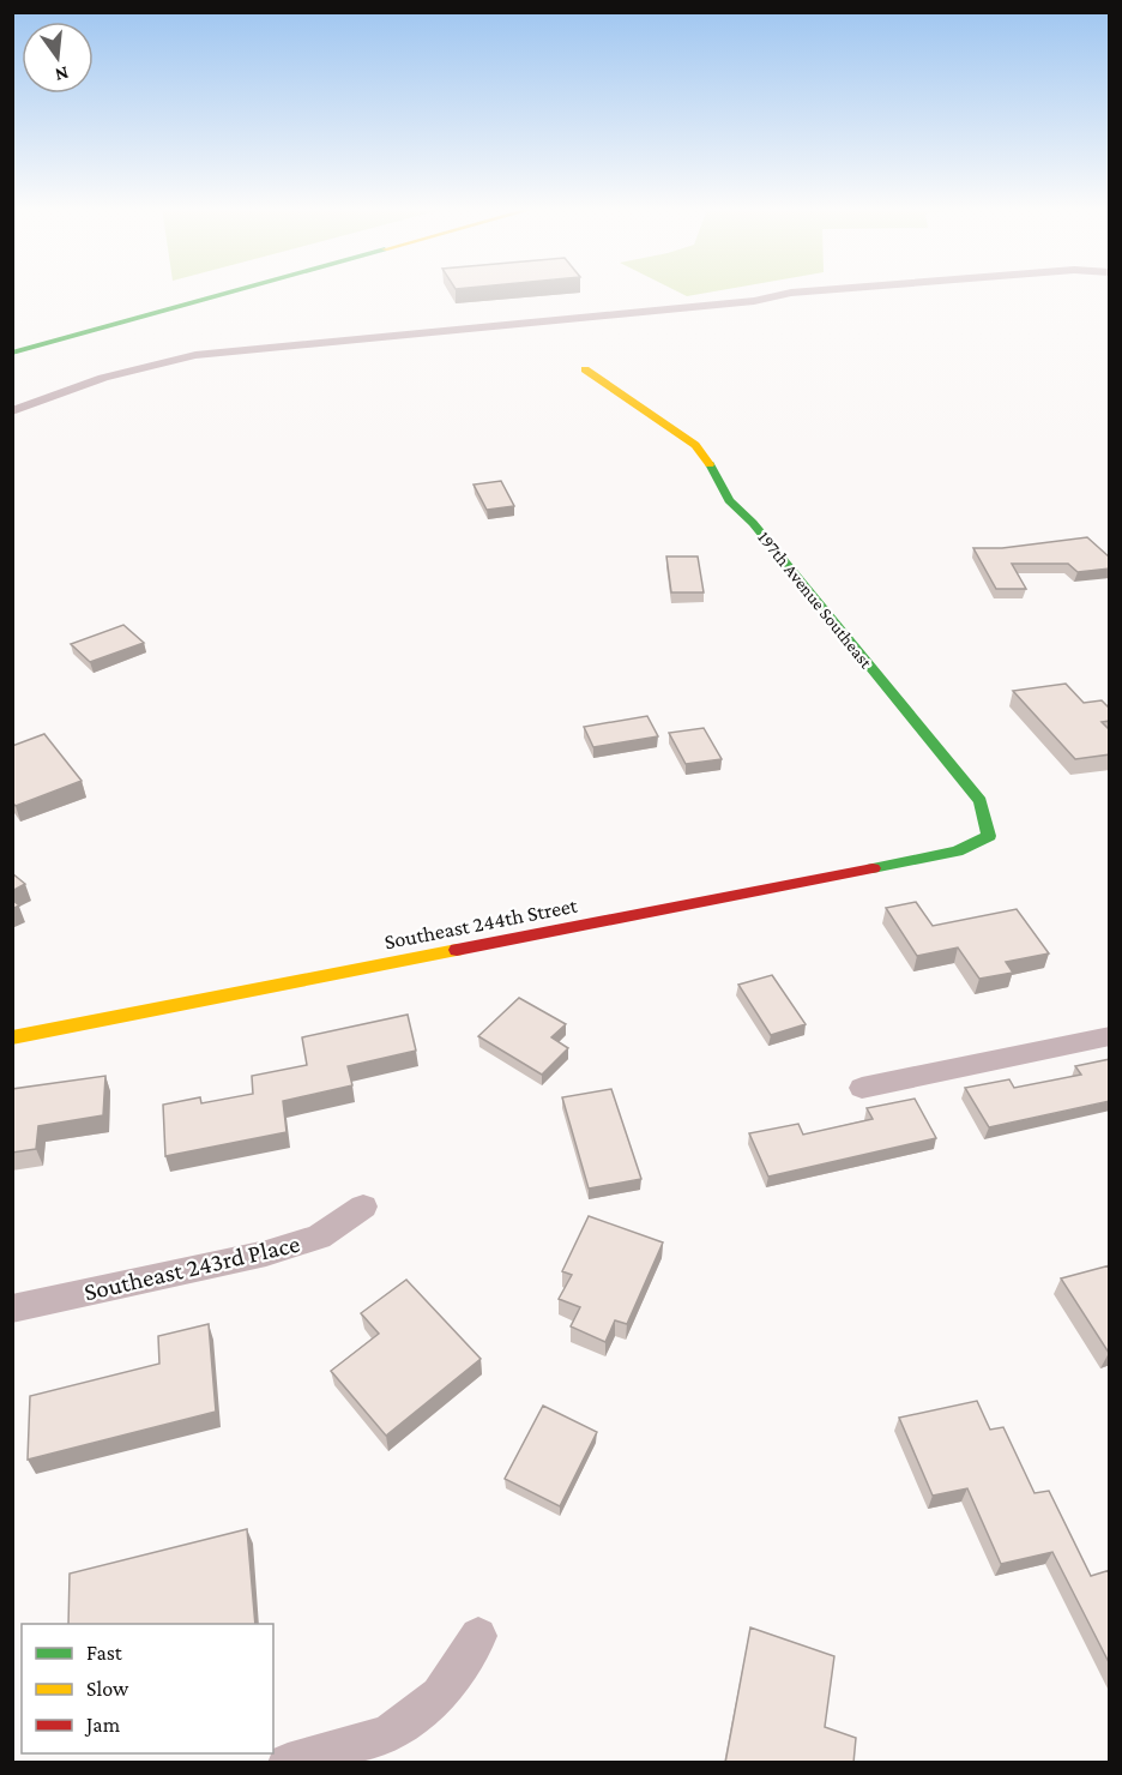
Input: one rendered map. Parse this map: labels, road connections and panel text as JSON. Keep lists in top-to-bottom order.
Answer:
{
  "streets": {
    "main road": ["197th Avenue Southeast", "Southeast 244th Street"],
    "street": ["Southeast 243rd Place"]
  },
  "crossings": [
    ["197th Avenue Southeast", "Southeast 244th Street"]
  ],
  "legend": ["Fast", "Slow", "Jam"],
  "north": "bottom"
}
